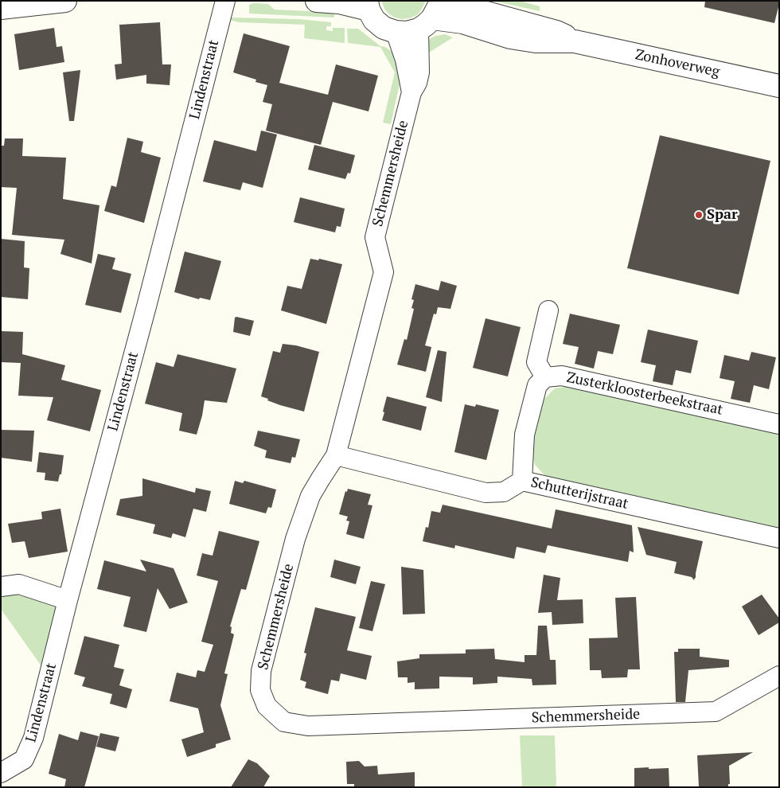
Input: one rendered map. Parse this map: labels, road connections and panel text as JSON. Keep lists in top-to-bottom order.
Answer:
{
  "streets": {
    "street": [
      "Zonhoverweg",
      "Lindenstraat",
      "Schemmersheide",
      "Zusterkloosterbeekstraat",
      "Schutterijstraat"
    ]
  },
  "crossings": [
    ["Zonhoverweg", "Schemmersheide"],
    ["Schemmersheide", "Schutterijstraat"]
  ],
  "places": ["Spar"]
}
